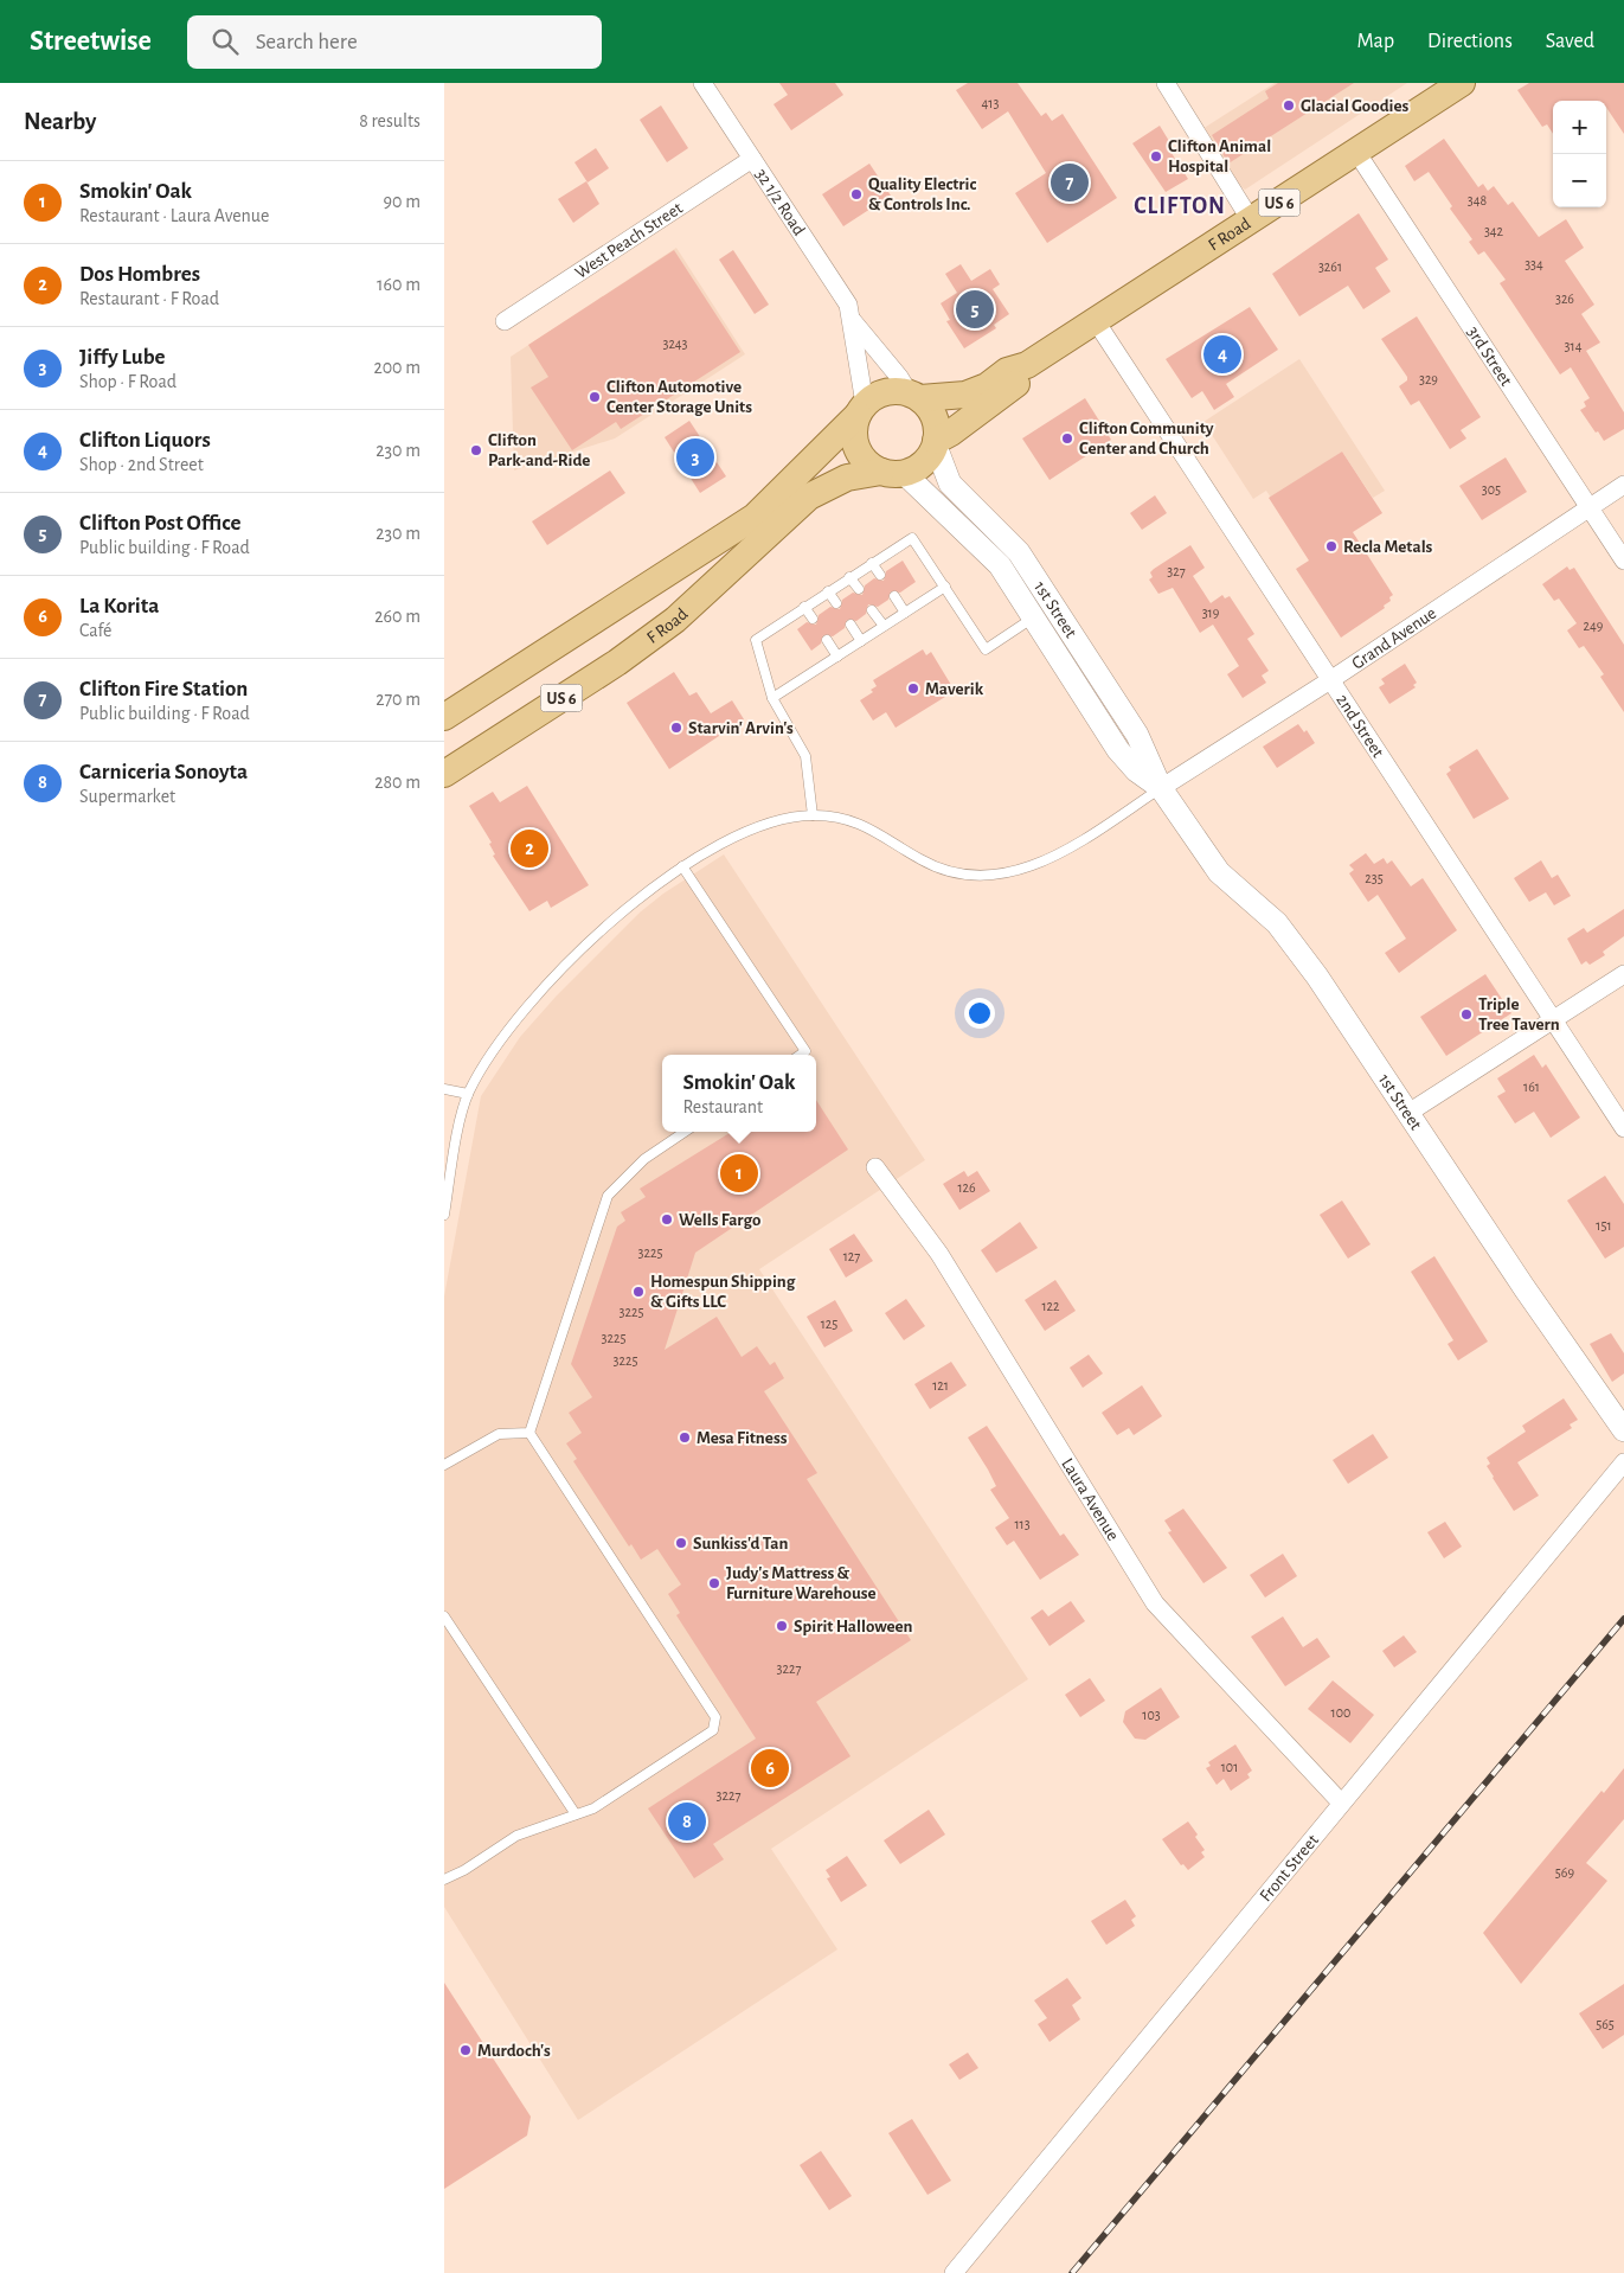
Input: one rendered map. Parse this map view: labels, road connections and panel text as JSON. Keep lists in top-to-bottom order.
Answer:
{
  "streets": {
    "main road": ["US 6", "F Road"],
    "street": [
      "32 1/2 Road",
      "West Peach Street",
      "3rd Street",
      "1st Street",
      "Grand Avenue",
      "2nd Street",
      "Laura Avenue",
      "Front Street"
    ]
  },
  "crossings": [
    ["32 1/2 Road", "US 6"],
    ["32 1/2 Road", "F Road"],
    ["32 1/2 Road", "West Peach Street"],
    ["32 1/2 Road", "1st Street"],
    ["US 6", "F Road"],
    ["US 6", "1st Street"],
    ["F Road", "3rd Street"],
    ["F Road", "1st Street"],
    ["F Road", "2nd Street"],
    ["3rd Street", "Grand Avenue"],
    ["1st Street", "Grand Avenue"],
    ["Grand Avenue", "2nd Street"],
    ["Laura Avenue", "Front Street"]
  ],
  "districts": ["CLIFTON"],
  "places": [
    "Glacial Goodies",
    "Clifton Animal Hospital",
    "Quality Electric & Controls Inc.",
    "Clifton Automotive Center Storage Units",
    "Clifton Community Center and Church",
    "Clifton Park-and-Ride",
    "Recla Metals",
    "Maverik",
    "Starvin' Arvin's",
    "Triple Tree Tavern",
    "Wells Fargo",
    "Homespun Shipping & Gifts LLC",
    "Mesa Fitness",
    "Sunkiss'd Tan",
    "Judy's Mattress & Furniture Warehouse",
    "Spirit Halloween",
    "Murdoch's"
  ],
  "house_numbers": [
    "413",
    "348",
    "342",
    "334",
    "3261",
    "326",
    "3243",
    "314",
    "329",
    "305",
    "327",
    "319",
    "249",
    "235",
    "161",
    "126",
    "151",
    "3225",
    "127",
    "122",
    "3225",
    "125",
    "3225",
    "3225",
    "121",
    "113",
    "3227",
    "100",
    "103",
    "101",
    "3227",
    "569",
    "565"
  ],
  "page": {
    "header": "Streetwise",
    "search": "Search here",
    "nav": ["Map", "Directions", "Saved"],
    "heading": ["Nearby", "8 results"],
    "map_buttons": ["+", "−"],
    "list": [
      {
        "mark": "1",
        "name": "Smokin' Oak",
        "note": "Restaurant · Laura Avenue",
        "value": "90 m"
      },
      {
        "mark": "2",
        "name": "Dos Hombres",
        "note": "Restaurant · F Road",
        "value": "160 m"
      },
      {
        "mark": "3",
        "name": "Jiffy Lube",
        "note": "Shop · F Road",
        "value": "200 m"
      },
      {
        "mark": "4",
        "name": "Clifton Liquors",
        "note": "Shop · 2nd Street",
        "value": "230 m"
      },
      {
        "mark": "5",
        "name": "Clifton Post Office",
        "note": "Public building · F Road",
        "value": "230 m"
      },
      {
        "mark": "6",
        "name": "La Korita",
        "note": "Café",
        "value": "260 m"
      },
      {
        "mark": "7",
        "name": "Clifton Fire Station",
        "note": "Public building · F Road",
        "value": "270 m"
      },
      {
        "mark": "8",
        "name": "Carniceria Sonoyta",
        "note": "Supermarket",
        "value": "280 m"
      }
    ],
    "pins": [
      "7",
      "5",
      "4",
      "3",
      "2",
      "1",
      "6",
      "8"
    ],
    "popup": ["Smokin' Oak", "Restaurant"]
  }
}
